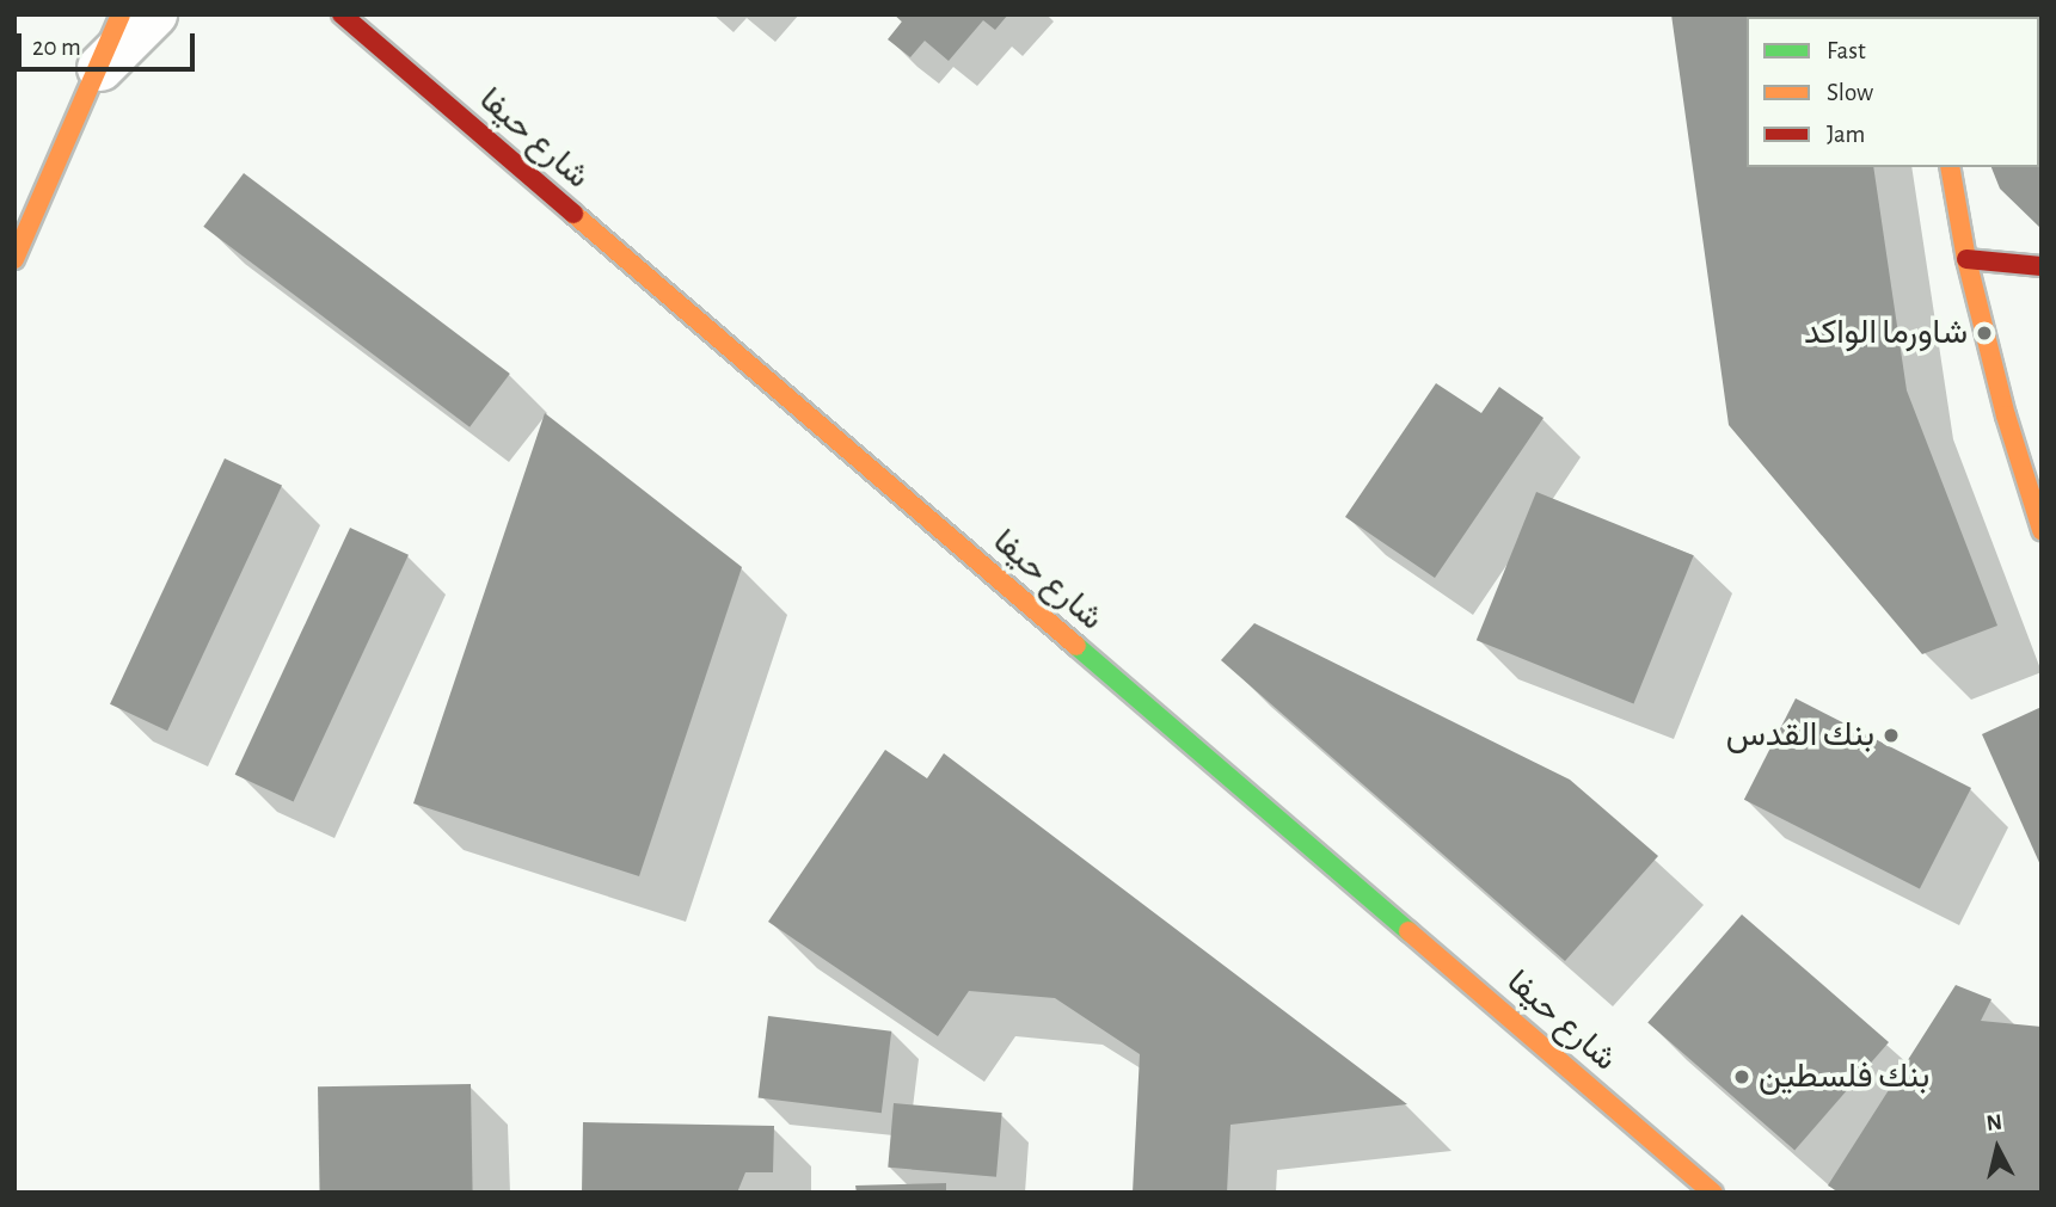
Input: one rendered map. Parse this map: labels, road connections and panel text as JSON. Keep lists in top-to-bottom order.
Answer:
{
  "streets": {
    "main road": ["شارع حيفا"]
  },
  "places": ["شاورما الواكد", "بنك القدس", "بنك فلسطين"],
  "legend": ["Fast", "Slow", "Jam"],
  "scale_bar": "20 m",
  "north": "top"
}
